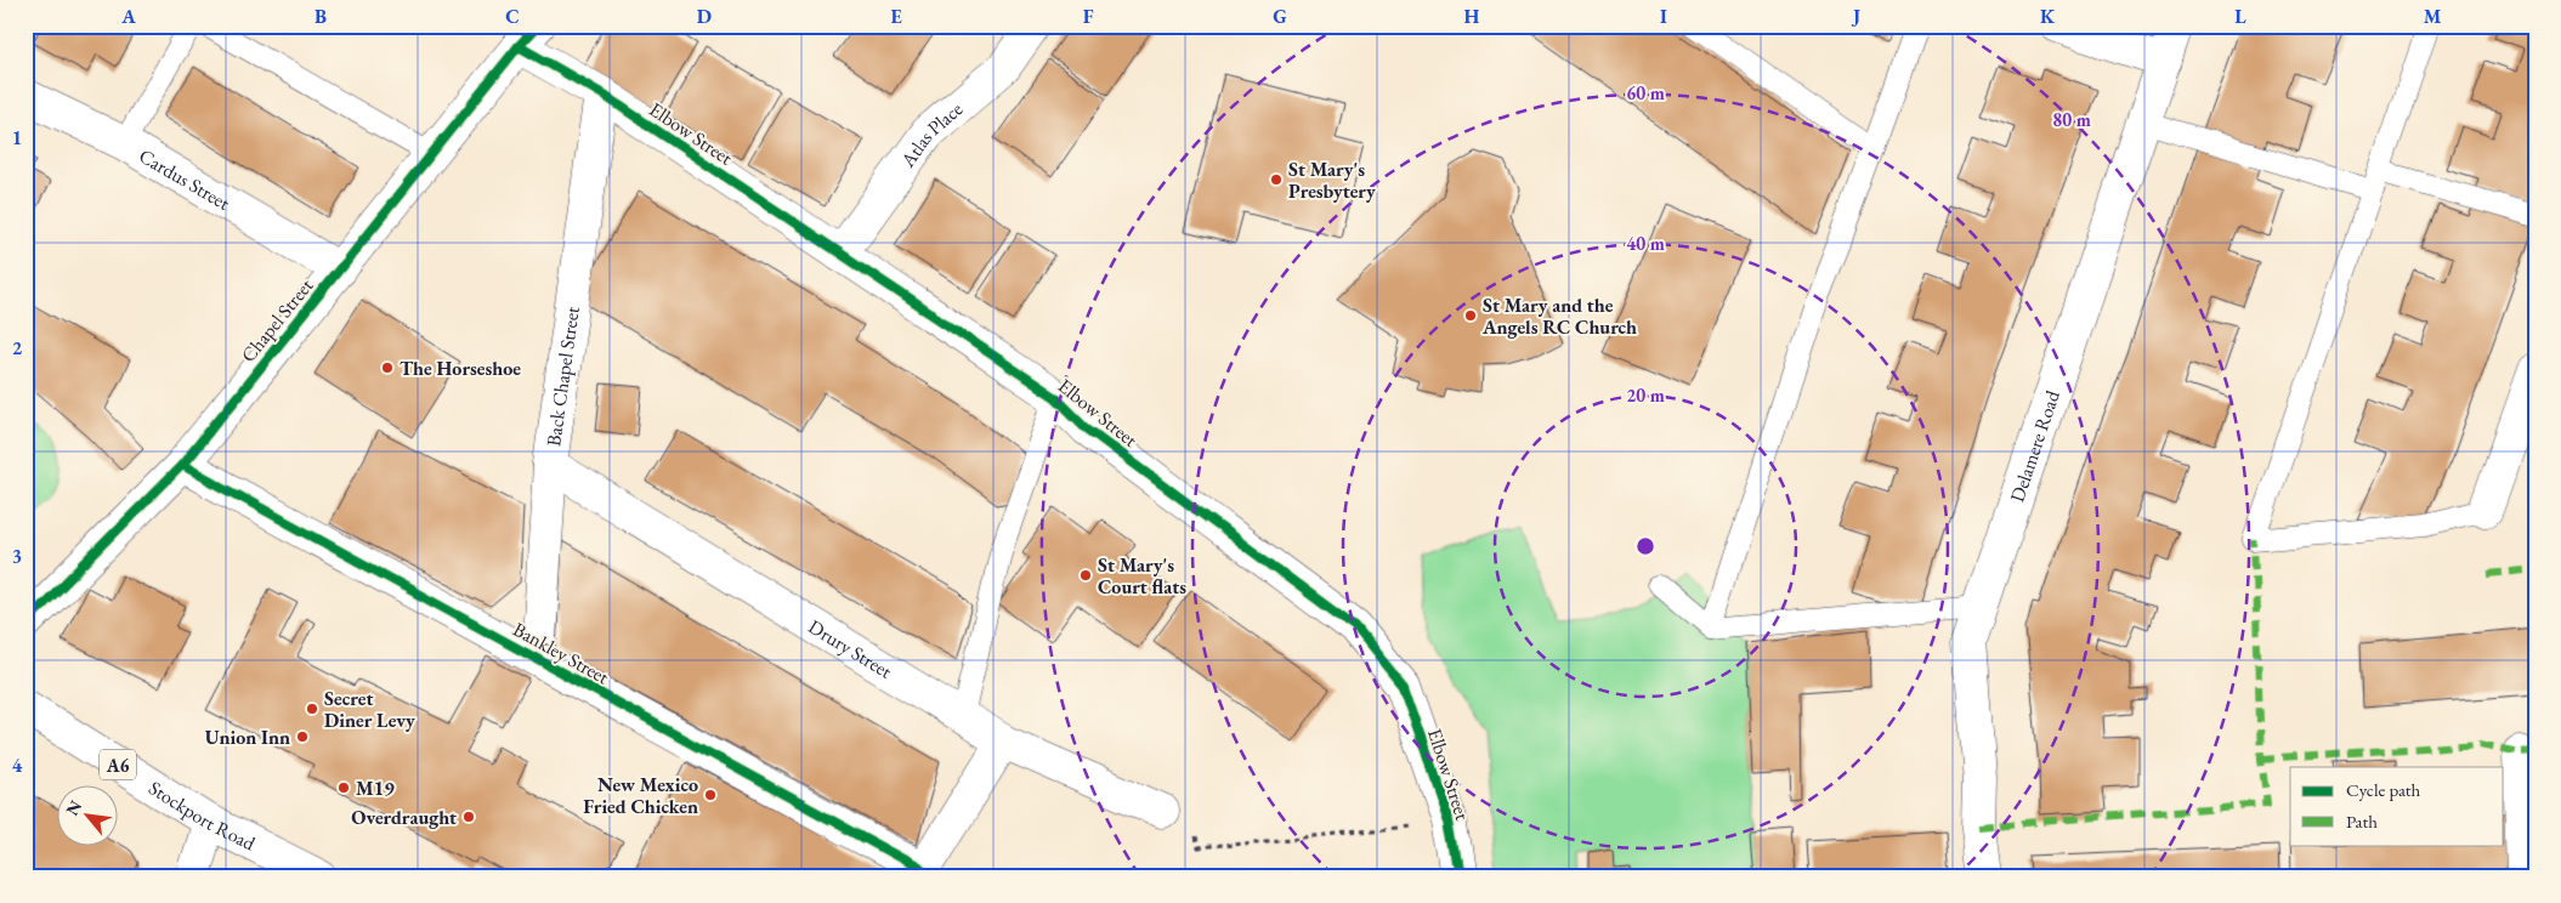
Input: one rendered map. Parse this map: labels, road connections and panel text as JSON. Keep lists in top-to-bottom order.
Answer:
{
  "streets": {
    "main road": [
      "Elbow Street",
      "Atlas Place",
      "Cardus Street",
      "Chapel Street",
      "Back Chapel Street",
      "Delamere Road",
      "Drury Street",
      "Bankley Street",
      "A6",
      "Stockport Road"
    ]
  },
  "crossings": [
    ["Elbow Street", "Atlas Place"],
    ["Elbow Street", "Chapel Street"],
    ["Elbow Street", "Back Chapel Street"],
    ["Cardus Street", "Chapel Street"],
    ["Chapel Street", "Bankley Street"],
    ["Back Chapel Street", "Drury Street"],
    ["Back Chapel Street", "Bankley Street"]
  ],
  "places": [
    "St Mary's Presbytery",
    "St Mary and the Angels RC Church",
    "The Horseshoe",
    "St Mary's Court flats",
    "Secret Diner Levy",
    "Union Inn",
    "M19",
    "New Mexico Fried Chicken",
    "Overdraught"
  ],
  "legend": ["Cycle path", "Path"],
  "north": "top left",
  "grid": {
    "columns": [
      "A",
      "B",
      "C",
      "D",
      "E",
      "F",
      "G",
      "H",
      "I",
      "J",
      "K",
      "L",
      "M"
    ],
    "rows": [
      "1",
      "2",
      "3",
      "4"
    ]
  },
  "rings": [
    "60 m",
    "80 m",
    "40 m",
    "20 m"
  ]
}
